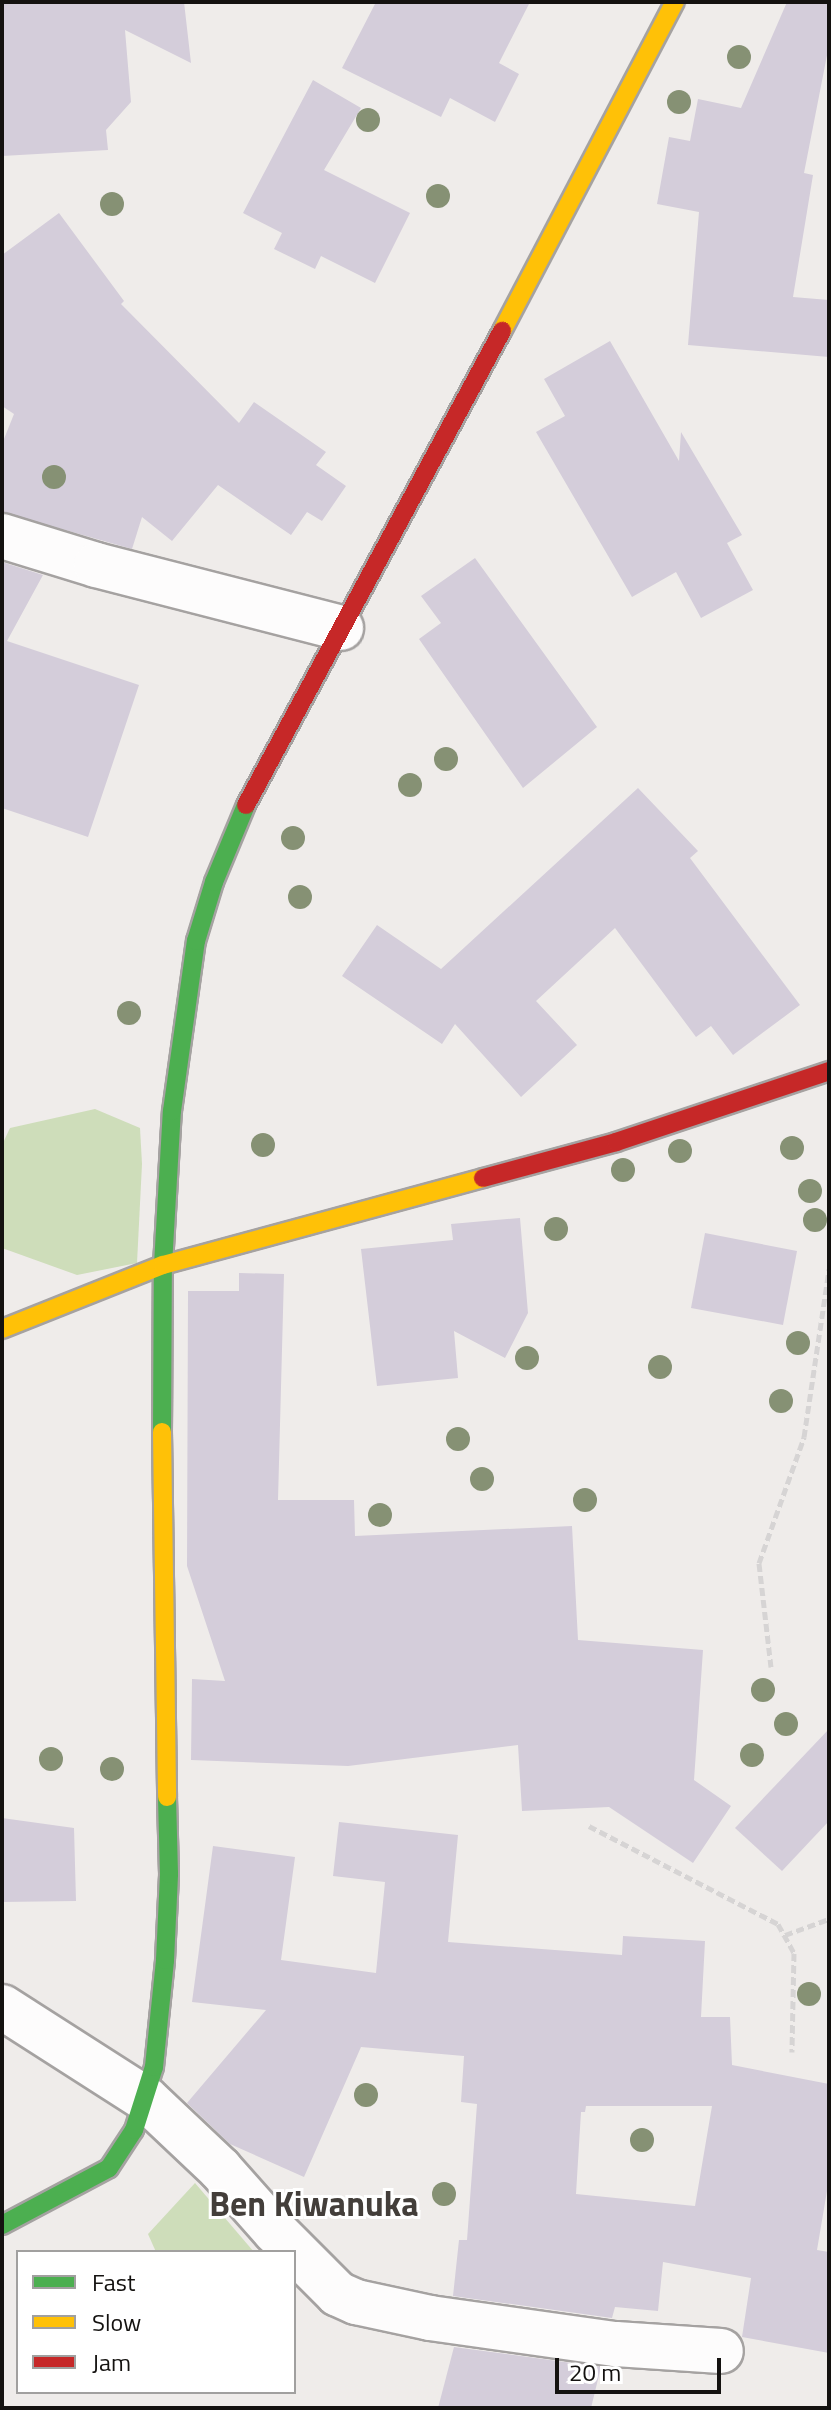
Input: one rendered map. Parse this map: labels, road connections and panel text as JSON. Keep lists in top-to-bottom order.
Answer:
{
  "districts": ["Ben Kiwanuka"],
  "legend": ["Fast", "Slow", "Jam"],
  "scale_bar": "20 m"
}
